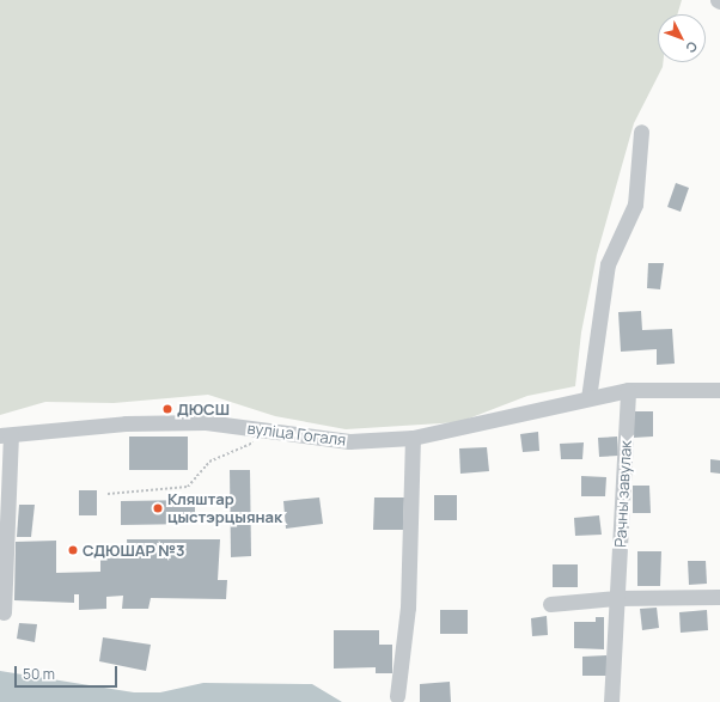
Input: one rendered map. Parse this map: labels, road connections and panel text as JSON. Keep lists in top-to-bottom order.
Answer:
{
  "streets": {
    "street": ["вуліца Гогаля", "Рачны завулак"]
  },
  "crossings": [
    ["вуліца Гогаля", "Рачны завулак"]
  ],
  "places": ["ДЮСШ", "Кляштар цыстэрцыянак", "СДЮШАР №3"],
  "scale_bar": "50 m",
  "north": "bottom right"
}
